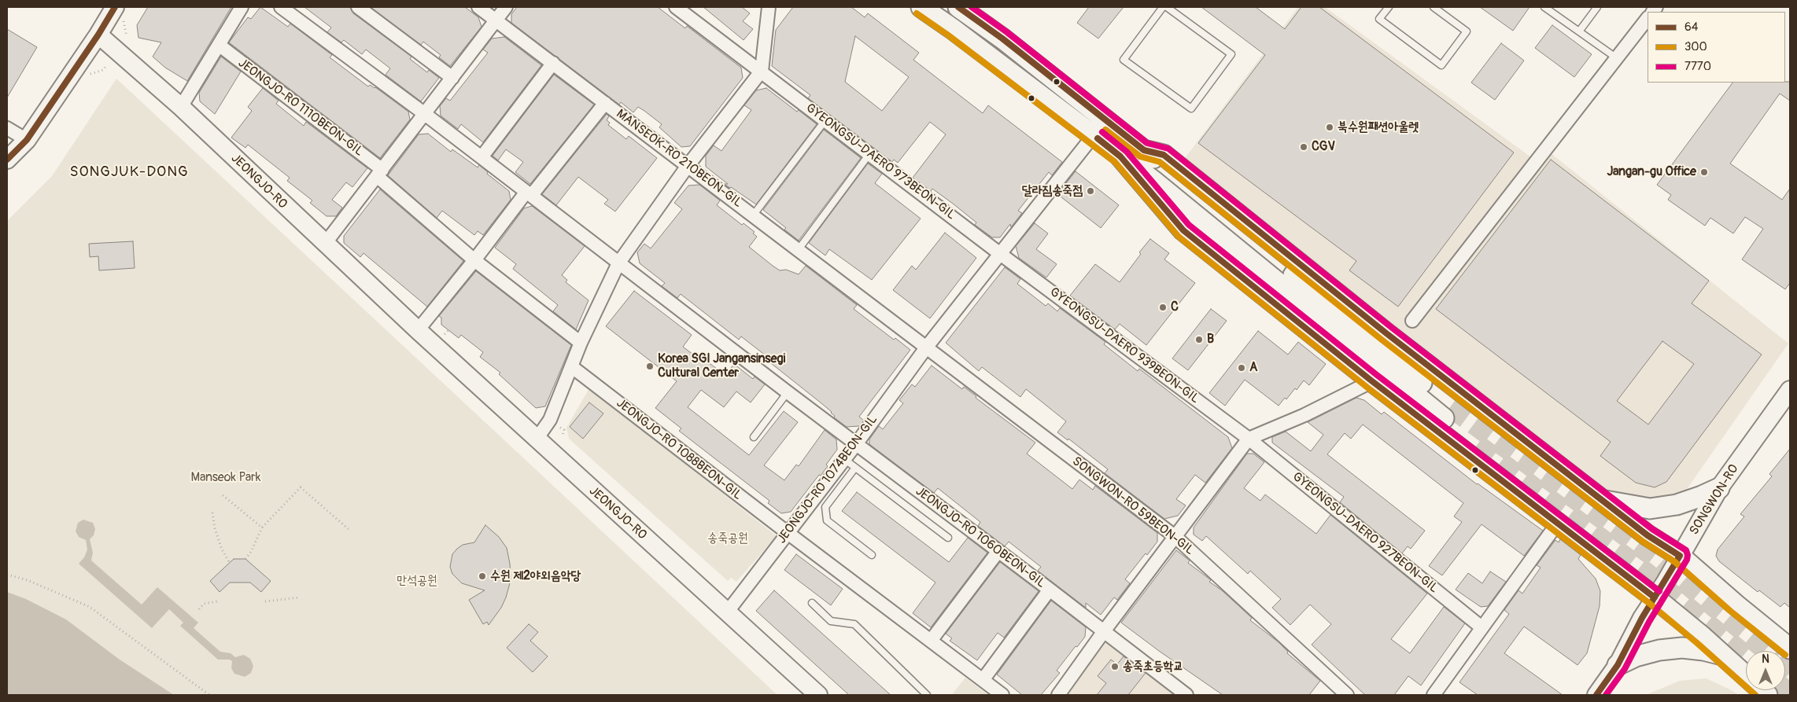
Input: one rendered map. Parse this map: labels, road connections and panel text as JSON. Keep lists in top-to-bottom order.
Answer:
{
  "streets": {
    "street": [
      "JEONGJO-RO 1110BEON-GIL",
      "MANSEOK-RO 210BEON-GIL",
      "GYEONGSU-DAERO 973BEON-GIL",
      "JEONGJO-RO",
      "GYEONGSU-DAERO 939BEON-GIL",
      "JEONGJO-RO 1088BEON-GIL",
      "JEONGJO-RO 1074BEON-GIL",
      "SONGWON-RO",
      "SONGWON-RO 59BEON-GIL",
      "GYEONGSU-DAERO 927BEON-GIL",
      "JEONGJO-RO 1060BEON-GIL"
    ]
  },
  "crossings": [
    ["MANSEOK-RO 210BEON-GIL", "GYEONGSU-DAERO 973BEON-GIL"],
    ["MANSEOK-RO 210BEON-GIL", "JEONGJO-RO 1074BEON-GIL"],
    ["MANSEOK-RO 210BEON-GIL", "SONGWON-RO 59BEON-GIL"],
    ["GYEONGSU-DAERO 973BEON-GIL", "GYEONGSU-DAERO 939BEON-GIL"],
    ["GYEONGSU-DAERO 973BEON-GIL", "JEONGJO-RO 1074BEON-GIL"],
    ["JEONGJO-RO", "JEONGJO-RO 1074BEON-GIL"],
    ["GYEONGSU-DAERO 939BEON-GIL", "JEONGJO-RO 1074BEON-GIL"],
    ["GYEONGSU-DAERO 939BEON-GIL", "GYEONGSU-DAERO 927BEON-GIL"],
    ["JEONGJO-RO 1088BEON-GIL", "JEONGJO-RO 1074BEON-GIL"],
    ["JEONGJO-RO 1074BEON-GIL", "SONGWON-RO 59BEON-GIL"],
    ["JEONGJO-RO 1074BEON-GIL", "JEONGJO-RO 1060BEON-GIL"]
  ],
  "districts": ["SONGJUK-DONG"],
  "parks": ["Manseok Park", "송죽공원", "만석공원"],
  "places": [
    "북수원패션아울렛",
    "CGV",
    "Jangan-gu Office",
    "달라짐송죽점",
    "C",
    "B",
    "Korea SGI Jangansinsegi Cultural Center",
    "A",
    "수원 제2야외음악당",
    "송죽초등학교"
  ],
  "lines": ["transit line 64", "transit line 7770", "transit line 300"],
  "legend": ["64", "300", "7770"],
  "north": "top"
}
